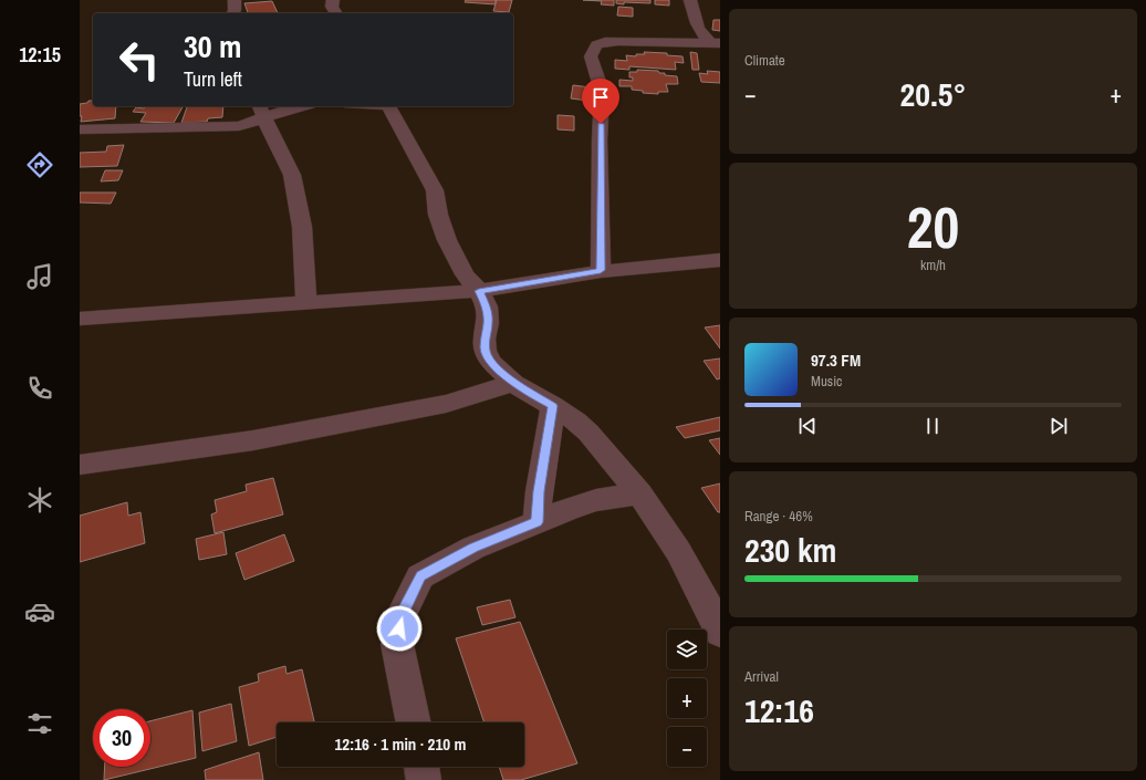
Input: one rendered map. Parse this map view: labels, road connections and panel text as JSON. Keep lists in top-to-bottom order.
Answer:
{
  "page": {
    "tabs": "12:15",
    "tile": [
      "Climate",
      ["20", "km/h"],
      ["Range · 46%", "230 km"],
      ["Arrival", "12:16"]
    ],
    "turn": ["30 m", "Turn left"],
    "heat": ["−", "20.5°", "+"],
    "song": ["97.3 FM", "Music"],
    "map_buttons": ["+", "−"],
    "limit": "30",
    "trip": "12:16 · 1 min · 210 m"
  }
}
